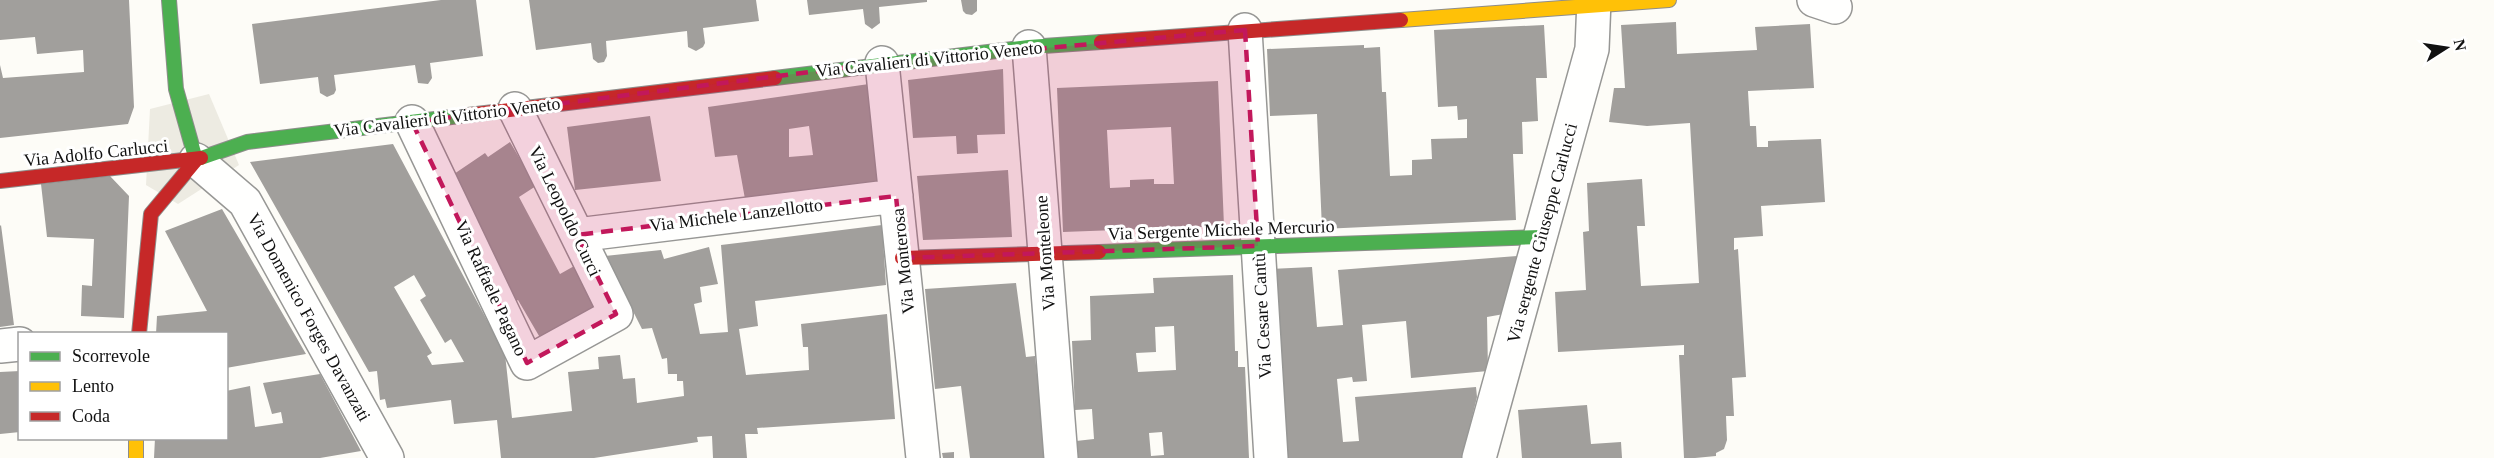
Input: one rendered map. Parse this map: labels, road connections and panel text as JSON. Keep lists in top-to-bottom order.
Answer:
{
  "streets": {
    "street": [
      "Via Cavalieri di Vittorio Veneto",
      "Via Adolfo Carlucci",
      "Via Leopoldo Curci",
      "Via Michele Lanzellotto",
      "Via Sergente Michele Mercurio",
      "Via sergente Giuseppe Carlucci",
      "Via Monteleone",
      "Via Monterosa",
      "Via Raffaele Pagano",
      "Via Cesare Cantù",
      "Via Domenico Forges Davanzati"
    ]
  },
  "crossings": [
    ["Via Cavalieri di Vittorio Veneto", "Via Adolfo Carlucci"],
    ["Via Cavalieri di Vittorio Veneto", "Via Leopoldo Curci"],
    ["Via Cavalieri di Vittorio Veneto", "Via sergente Giuseppe Carlucci"],
    ["Via Cavalieri di Vittorio Veneto", "Via Monteleone"],
    ["Via Cavalieri di Vittorio Veneto", "Via Monterosa"],
    ["Via Cavalieri di Vittorio Veneto", "Via Raffaele Pagano"],
    ["Via Cavalieri di Vittorio Veneto", "Via Cesare Cantù"],
    ["Via Cavalieri di Vittorio Veneto", "Via Domenico Forges Davanzati"],
    ["Via Adolfo Carlucci", "Via Domenico Forges Davanzati"],
    ["Via Leopoldo Curci", "Via Michele Lanzellotto"],
    ["Via Leopoldo Curci", "Via Raffaele Pagano"],
    ["Via Michele Lanzellotto", "Via Monterosa"],
    ["Via Sergente Michele Mercurio", "Via sergente Giuseppe Carlucci"],
    ["Via Sergente Michele Mercurio", "Via Monteleone"],
    ["Via Sergente Michele Mercurio", "Via Monterosa"],
    ["Via Sergente Michele Mercurio", "Via Cesare Cantù"]
  ],
  "legend": ["Scorrevole", "Lento", "Coda"],
  "north": "right"
}
